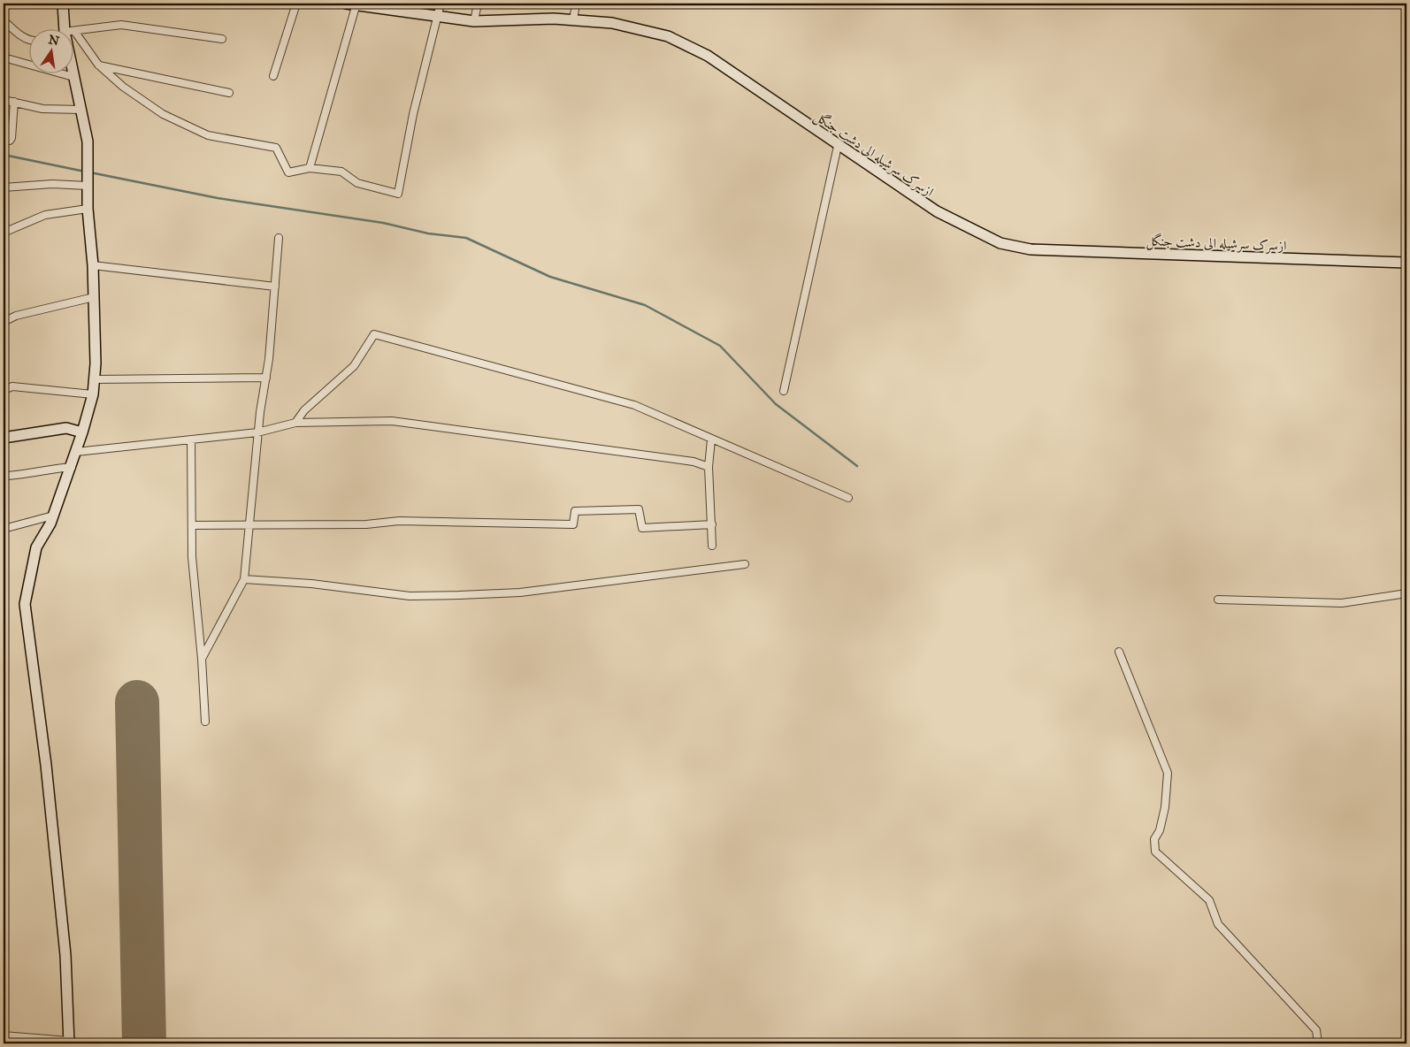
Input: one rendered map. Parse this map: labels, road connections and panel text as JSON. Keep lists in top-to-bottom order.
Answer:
{
  "streets": {
    "street": ["ازسرک سرشیله الی دشت جنگل"]
  },
  "north": "top"
}
